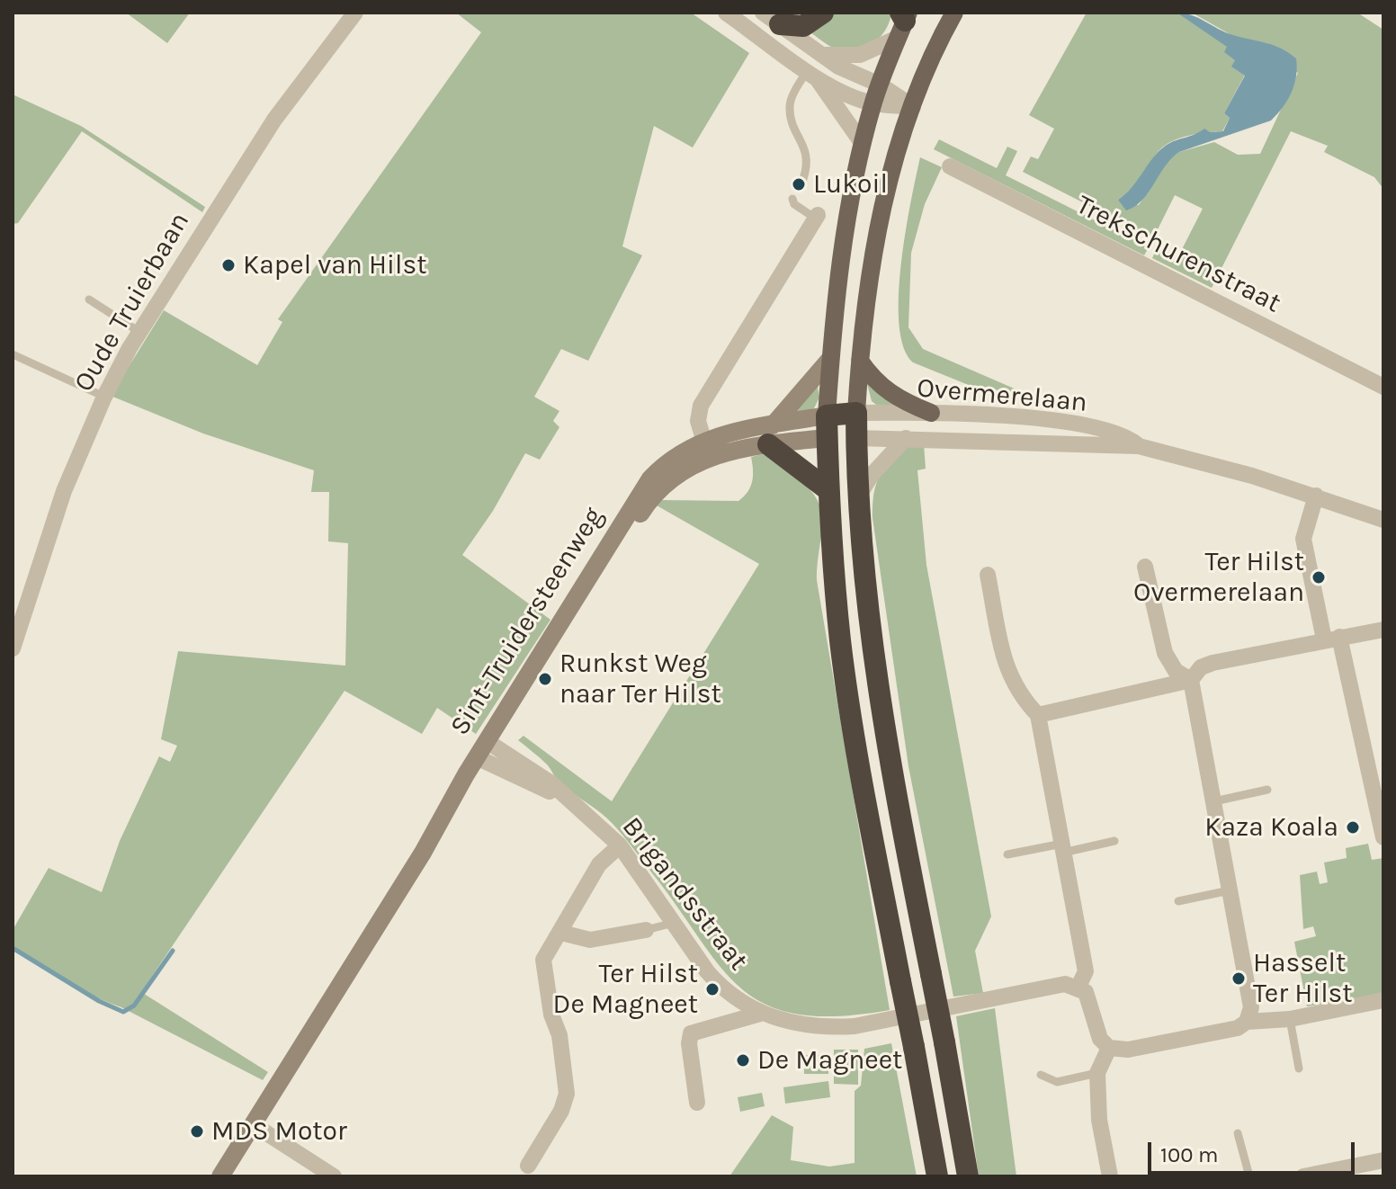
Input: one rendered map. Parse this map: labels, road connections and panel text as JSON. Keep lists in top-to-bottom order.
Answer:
{
  "streets": {
    "highway": ["Sint-Truidersteenweg"],
    "street": [
      "Trekschurenstraat",
      "Oude Truierbaan",
      "Overmerelaan",
      "Brigandsstraat"
    ]
  },
  "crossings": [
    ["Overmerelaan", "Sint-Truidersteenweg"],
    ["Sint-Truidersteenweg", "Brigandsstraat"]
  ],
  "places": [
    "Lukoil",
    "Kapel van Hilst",
    "Ter Hilst Overmerelaan",
    "Runkst Weg naar Ter Hilst",
    "Kaza Koala",
    "Hasselt Ter Hilst",
    "Ter Hilst De Magneet",
    "De Magneet",
    "MDS Motor"
  ],
  "scale_bar": "100 m"
}
